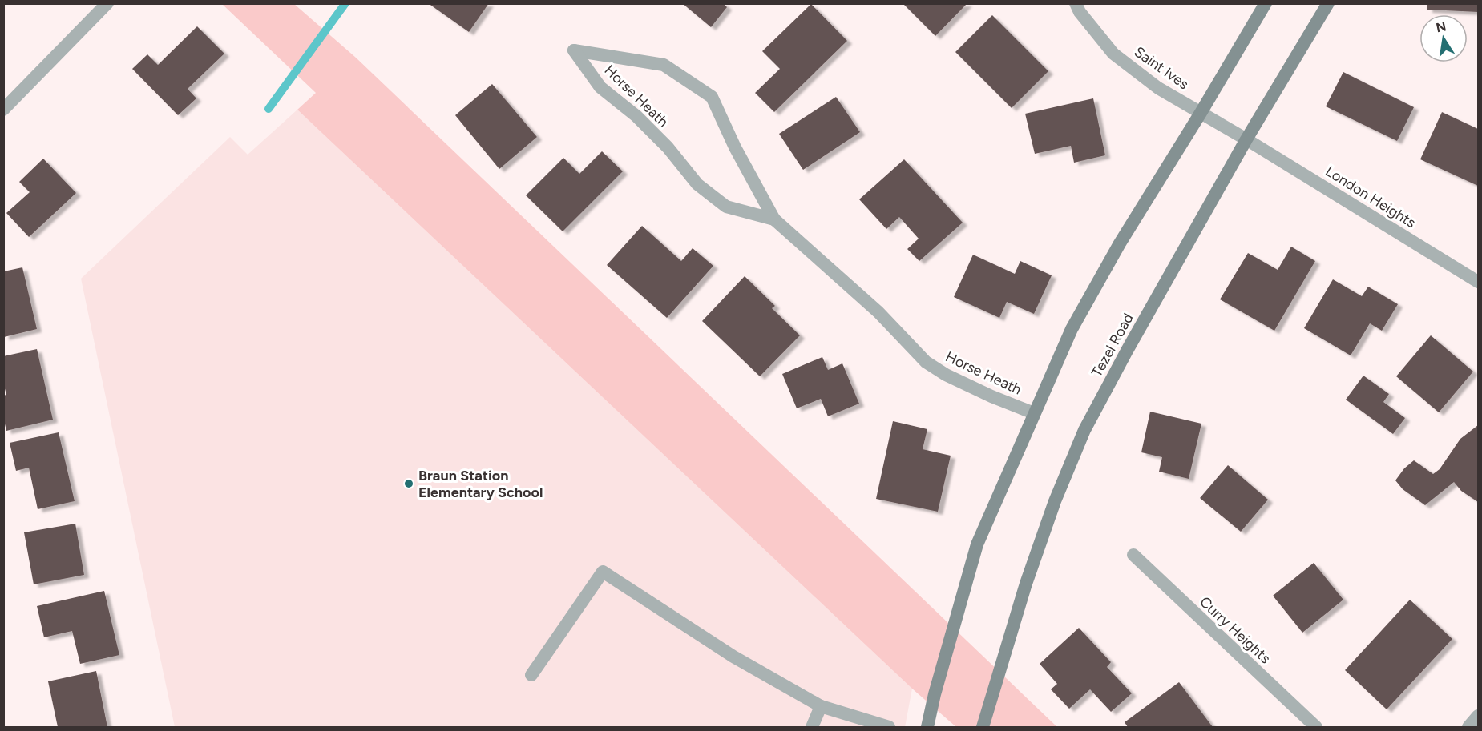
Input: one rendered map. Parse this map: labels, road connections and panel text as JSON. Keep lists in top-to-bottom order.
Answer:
{
  "streets": {
    "main road": ["Tezel Road"],
    "street": [
      "Saint Ives",
      "Horse Heath",
      "London Heights",
      "Curry Heights"
    ]
  },
  "crossings": [
    ["Saint Ives", "London Heights"],
    ["Saint Ives", "Tezel Road"],
    ["London Heights", "Tezel Road"]
  ],
  "places": ["Braun Station Elementary School"],
  "north": "top"
}
